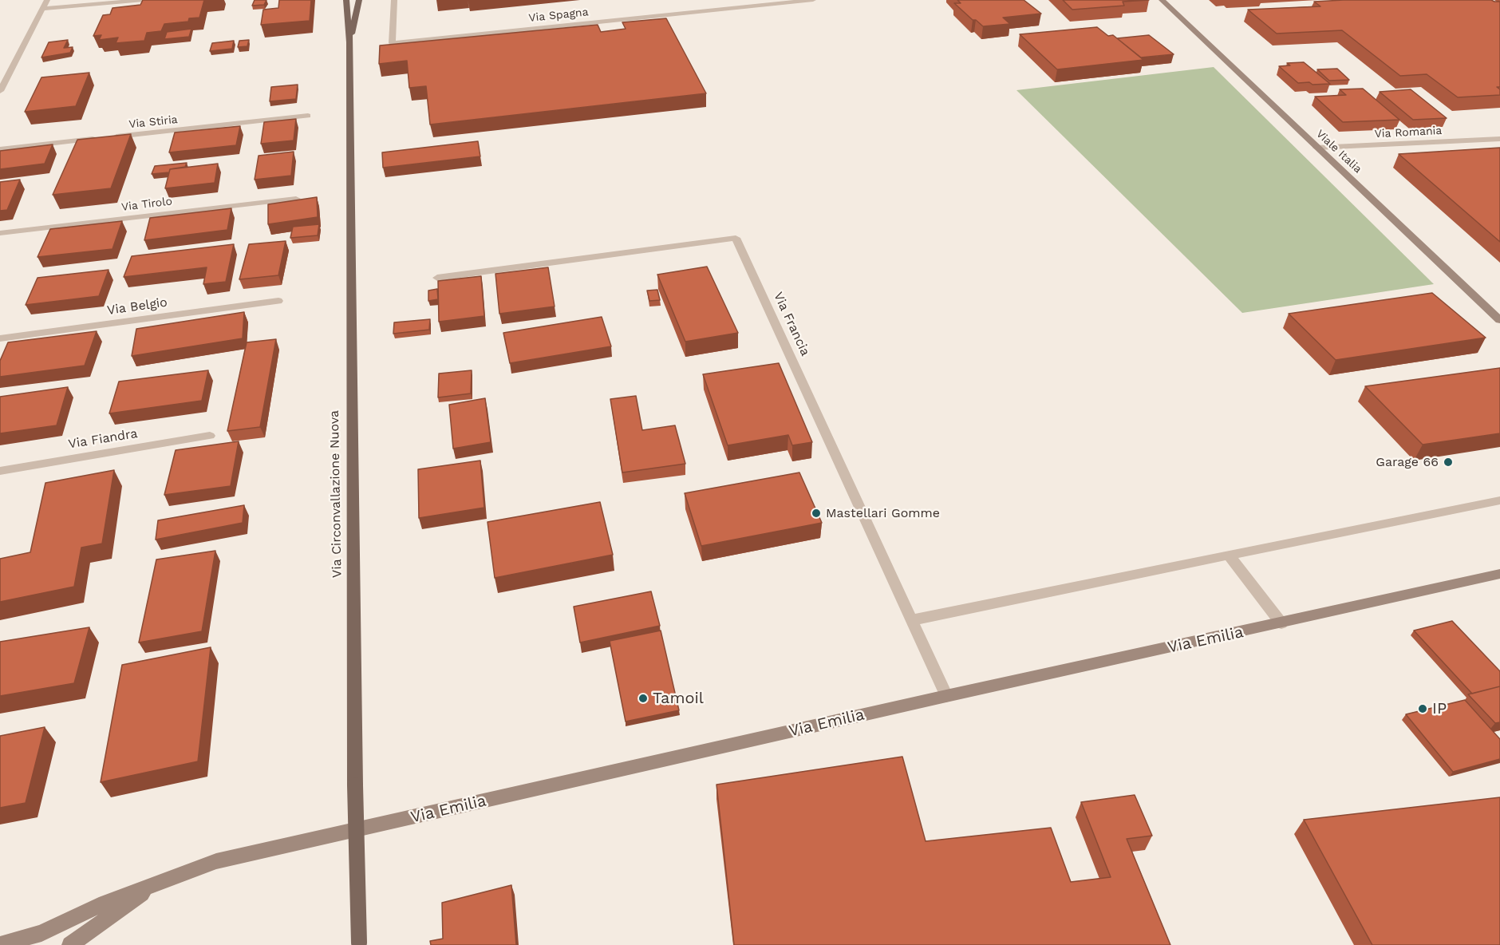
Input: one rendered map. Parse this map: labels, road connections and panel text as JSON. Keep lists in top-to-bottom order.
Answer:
{
  "streets": {
    "main road": ["Viale Italia", "Via Circonvallazione Nuova", "Via Emilia"],
    "street": [
      "Via Spagna",
      "Via Stiria",
      "Via Romania",
      "Via Tirolo",
      "Via Belgio",
      "Via Francia",
      "Via Fiandra"
    ]
  },
  "crossings": [
    ["Via Romania", "Viale Italia"],
    ["Via Francia", "Via Emilia"]
  ],
  "places": [
    "Garage 66",
    "Mastellari Gomme",
    "Tamoil",
    "IP"
  ]
}
